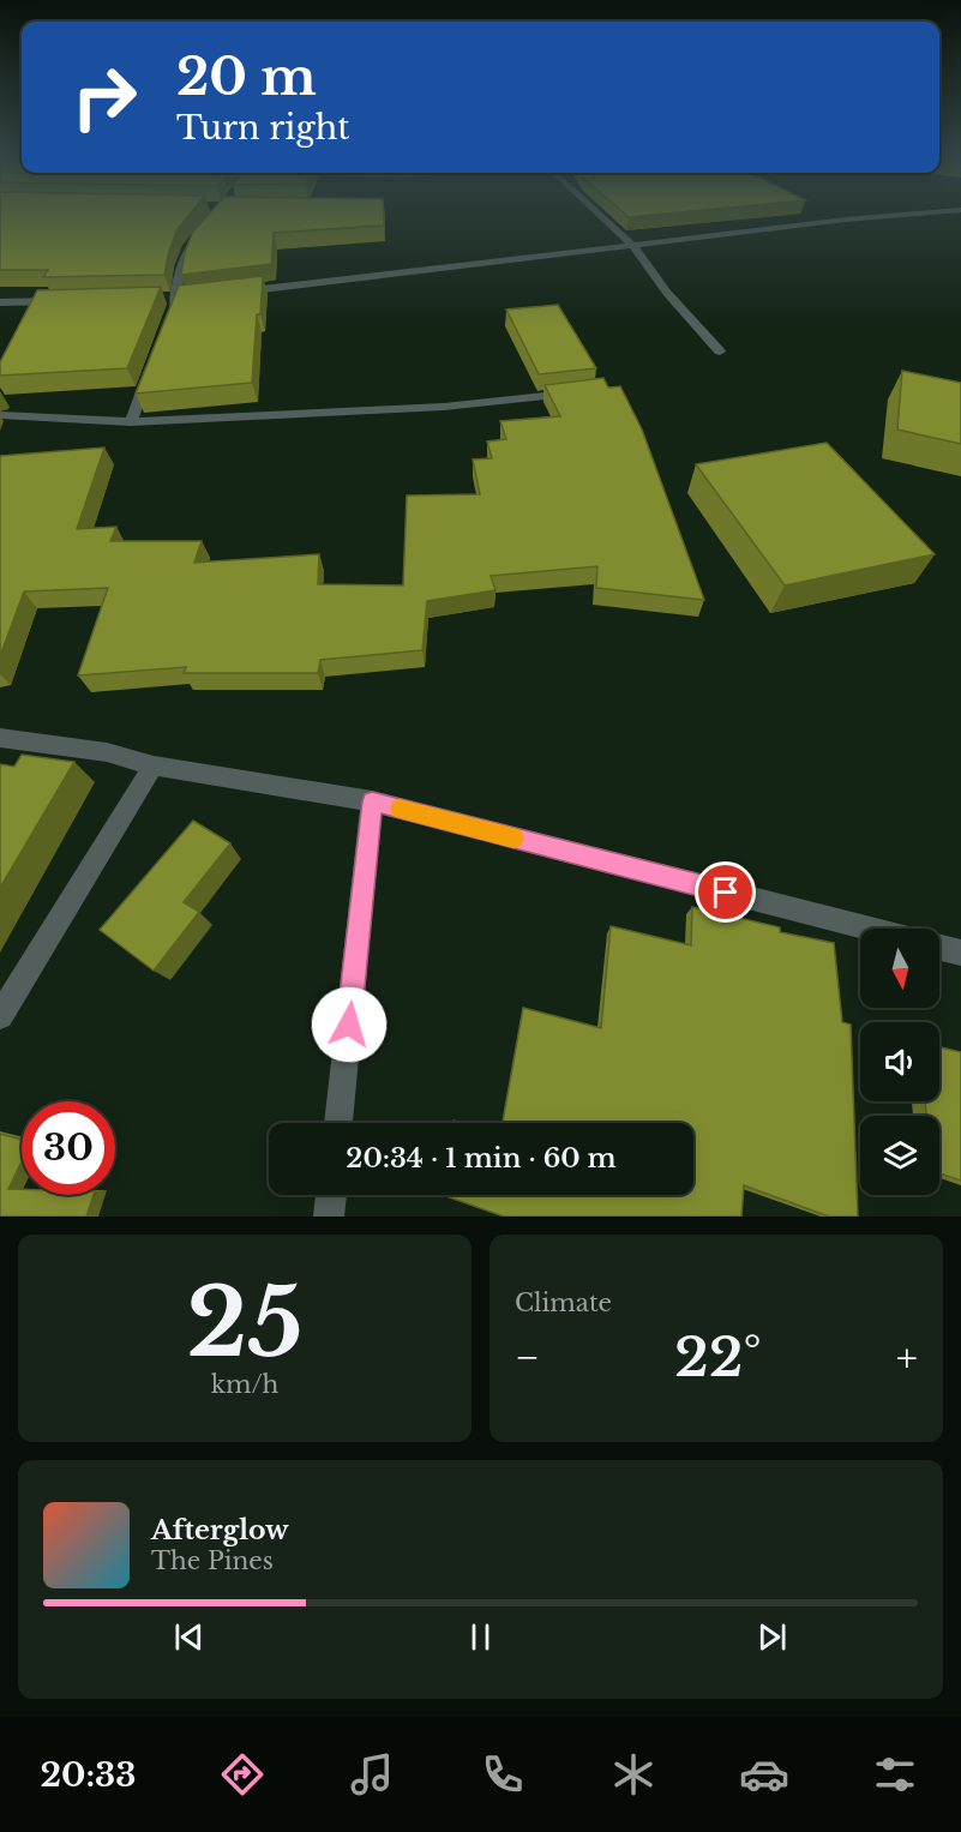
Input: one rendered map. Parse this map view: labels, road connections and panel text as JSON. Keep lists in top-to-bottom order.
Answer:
{
  "north": "bottom",
  "page": {
    "turn": ["20 m", "Turn right"],
    "limit": "30",
    "trip": "20:34 · 1 min · 60 m",
    "tile": [
      ["25", "km/h"],
      "Climate"
    ],
    "heat": ["−", "22°", "+"],
    "song": ["Afterglow", "The Pines"],
    "tabs": "20:33"
  }
}
